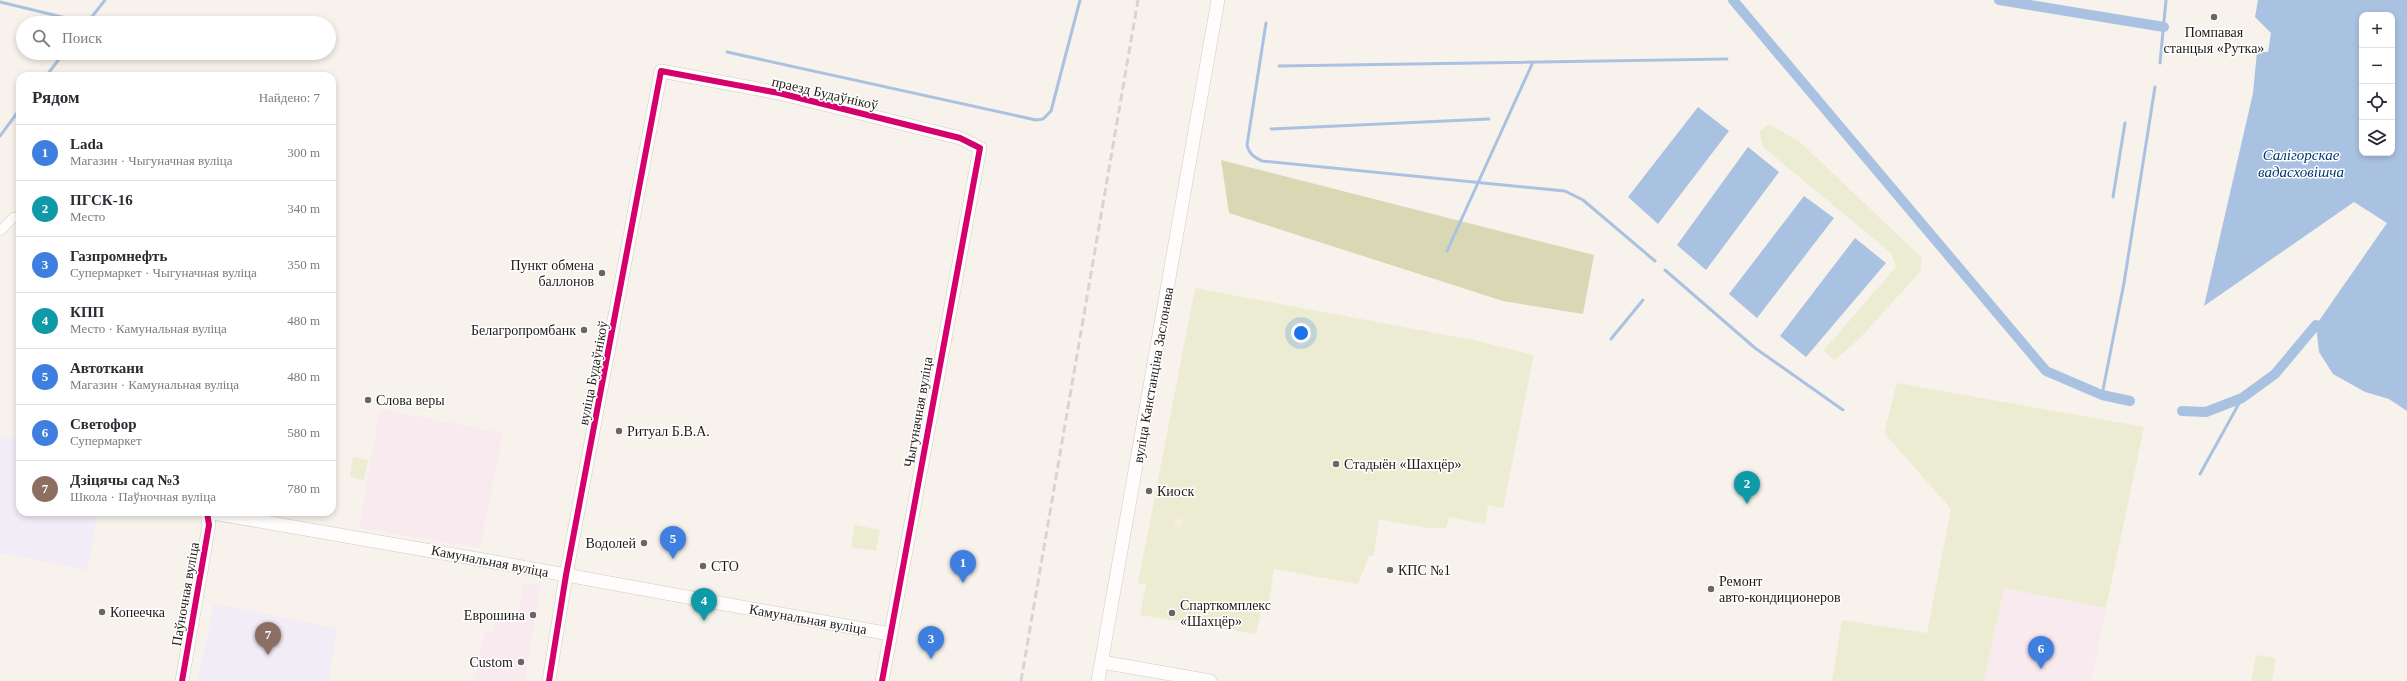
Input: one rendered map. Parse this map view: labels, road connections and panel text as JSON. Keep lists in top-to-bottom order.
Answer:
{
  "streets": {
    "street": [
      "праезд Будаўнікоў",
      "вуліца Будаўнікоў",
      "вуліца Канстанціна Заслонава",
      "Чыгуначная вуліца",
      "Камунальная вуліца",
      "Паўночная вуліца"
    ]
  },
  "crossings": [
    ["праезд Будаўнікоў", "вуліца Будаўнікоў"],
    ["праезд Будаўнікоў", "Чыгуначная вуліца"],
    ["вуліца Будаўнікоў", "Камунальная вуліца"],
    ["Чыгуначная вуліца", "Камунальная вуліца"]
  ],
  "water": ["Салігорскае вадасховішча"],
  "places": [
    "Помпавая станцыя «Рутка»",
    "Пункт обмена баллонов",
    "Белагропромбанк",
    "Слова веры",
    "Ритуал Б.В.А.",
    "Стадыён «Шахцёр»",
    "Киоск",
    "Водолей",
    "СТО",
    "КПС №1",
    "Ремонт авто-кондиционеров",
    "Копеечка",
    "Спарткомплекс «Шахцёр»",
    "Еврошина",
    "Custom"
  ],
  "page": {
    "map_buttons": ["+", "−"],
    "search": "Поиск",
    "heading": ["Рядом", "Найдено: 7"],
    "list": [
      {
        "mark": "1",
        "name": "Lada",
        "note": "Магазин · Чыгуначная вуліца",
        "value": "300 m"
      },
      {
        "mark": "2",
        "name": "ПГСК-16",
        "note": "Место",
        "value": "340 m"
      },
      {
        "mark": "3",
        "name": "Газпромнефть",
        "note": "Супермаркет · Чыгуначная вуліца",
        "value": "350 m"
      },
      {
        "mark": "4",
        "name": "КПП",
        "note": "Место · Камунальная вуліца",
        "value": "480 m"
      },
      {
        "mark": "5",
        "name": "Автоткани",
        "note": "Магазин · Камунальная вуліца",
        "value": "480 m"
      },
      {
        "mark": "6",
        "name": "Светофор",
        "note": "Супермаркет",
        "value": "580 m"
      },
      {
        "mark": "7",
        "name": "Дзіцячы сад №3",
        "note": "Школа · Паўночная вуліца",
        "value": "780 m"
      }
    ],
    "pins": [
      "2",
      "5",
      "1",
      "4",
      "7",
      "3",
      "6"
    ]
  }
}
